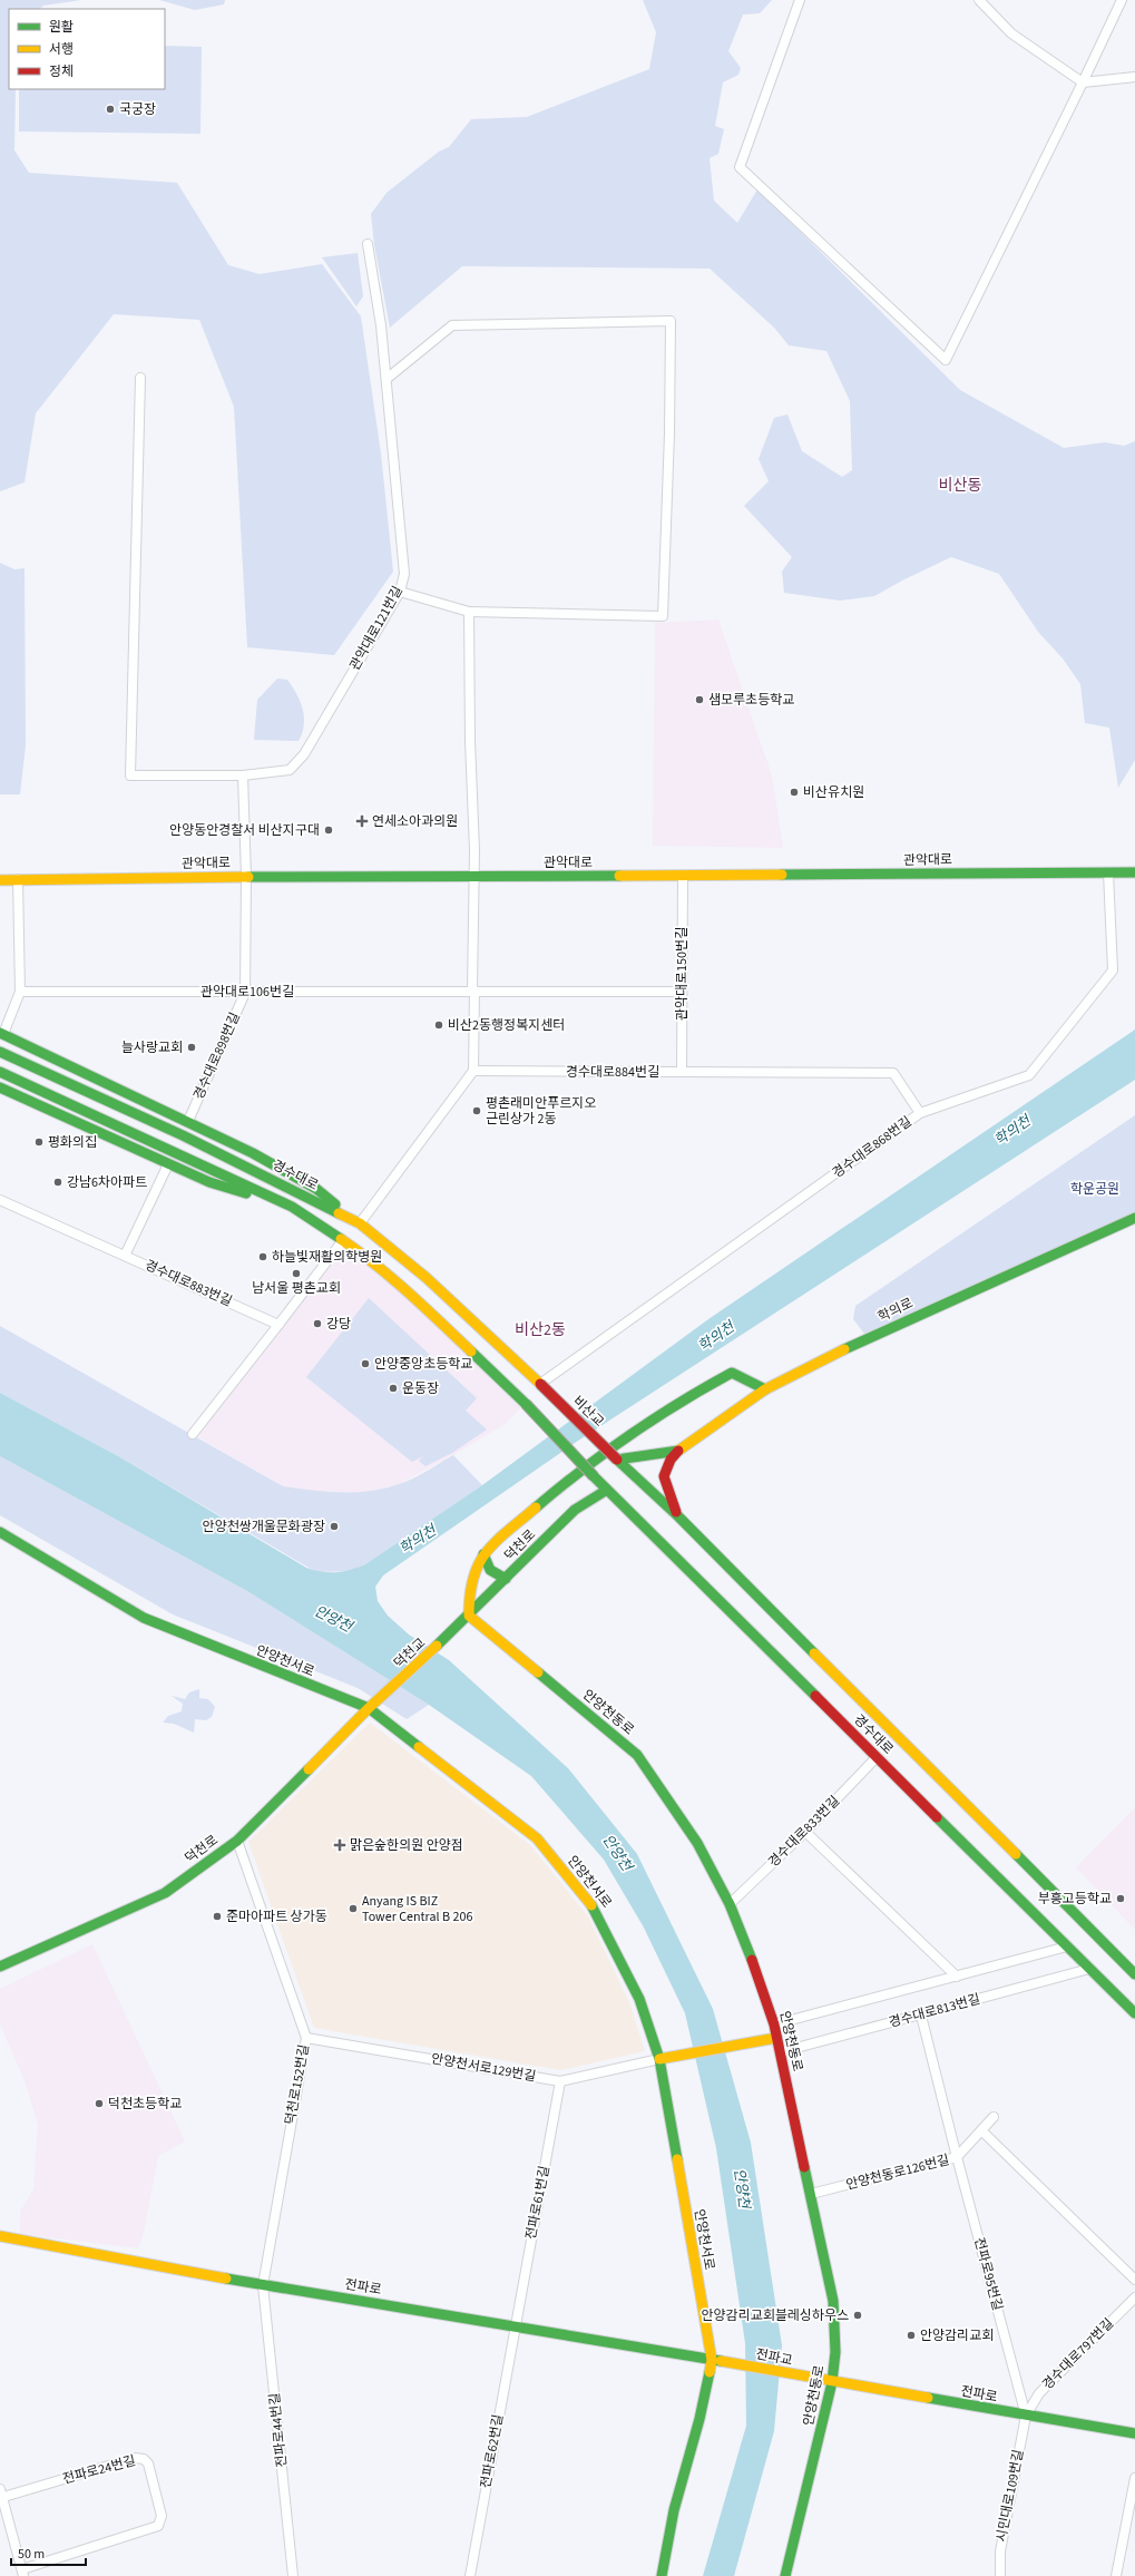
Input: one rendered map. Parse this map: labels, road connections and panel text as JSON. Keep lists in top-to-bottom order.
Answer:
{
  "streets": {
    "street": [
      "관악대로121번길",
      "관악대로",
      "관악대로150번길",
      "관악대로106번길",
      "경수대로898번길",
      "경수대로884번길",
      "경수대로868번길",
      "경수대로",
      "경수대로883번길",
      "학의로",
      "비산교",
      "덕천로",
      "덕천교",
      "안양천서로",
      "안양천동로",
      "경수대로833번길",
      "경수대로813번길",
      "안양천서로129번길",
      "덕천로152번길",
      "안양천동로126번길",
      "전파로61번길",
      "전파로95번길",
      "전파로",
      "경수대로797번길",
      "전파교",
      "전파로44번길",
      "전파로62번길",
      "전파로24번길",
      "시민대로109번길"
    ]
  },
  "crossings": [
    ["관악대로", "관악대로150번길"],
    ["관악대로", "경수대로868번길"],
    ["관악대로150번길", "관악대로106번길"],
    ["관악대로150번길", "경수대로884번길"],
    ["관악대로106번길", "경수대로898번길"],
    ["경수대로884번길", "경수대로868번길"],
    ["경수대로868번길", "경수대로"],
    ["경수대로868번길", "비산교"],
    ["경수대로", "비산교"],
    ["경수대로", "덕천로"],
    ["경수대로", "경수대로833번길"],
    ["경수대로", "경수대로813번길"],
    ["덕천로", "덕천교"],
    ["덕천로", "안양천서로"],
    ["덕천로", "안양천동로"],
    ["덕천로", "덕천로152번길"],
    ["안양천서로", "안양천서로129번길"],
    ["안양천서로", "전파로"],
    ["안양천동로", "경수대로833번길"],
    ["안양천동로", "경수대로813번길"],
    ["안양천동로", "안양천동로126번길"],
    ["안양천동로", "전파로"],
    ["경수대로833번길", "경수대로813번길"],
    ["경수대로813번길", "전파로95번길"],
    ["안양천서로129번길", "덕천로152번길"],
    ["안양천서로129번길", "전파로61번길"],
    ["덕천로152번길", "전파로"],
    ["덕천로152번길", "전파로44번길"],
    ["안양천동로126번길", "전파로95번길"],
    ["전파로61번길", "전파로"],
    ["전파로61번길", "전파로62번길"],
    ["전파로95번길", "전파로"],
    ["전파로95번길", "경수대로797번길"],
    ["전파로95번길", "시민대로109번길"],
    ["전파로", "경수대로797번길"],
    ["전파로", "전파교"],
    ["전파로", "전파로44번길"],
    ["전파로", "전파로62번길"],
    ["전파로", "시민대로109번길"],
    ["경수대로797번길", "시민대로109번길"]
  ],
  "districts": ["비산동", "비산2동"],
  "water": ["학의천", "안양천"],
  "parks": ["학운공원"],
  "places": {
    "other": [
      "국궁장",
      "샘모루초등학교",
      "비산유치원",
      "안양동안경찰서 비산지구대",
      "비산2동행정복지센터",
      "늘사랑교회",
      "평촌래미안푸르지오 근린상가 2동",
      "평화의집",
      "강남6차아파트",
      "하늘빛재활의학병원",
      "남서울 평촌교회",
      "강당",
      "안양중앙초등학교",
      "운동장",
      "안양천쌍개울문화광장",
      "부흥고등학교",
      "Anyang IS BIZ Tower Central B 206",
      "준마아파트 상가동",
      "덕천초등학교",
      "안양감리교회블레싱하우스",
      "안양감리교회"
    ],
    "health": ["연세소아과의원", "맑은숲한의원 안양점"]
  },
  "legend": ["원활", "서행", "정체"],
  "scale_bar": "50 m"
}
